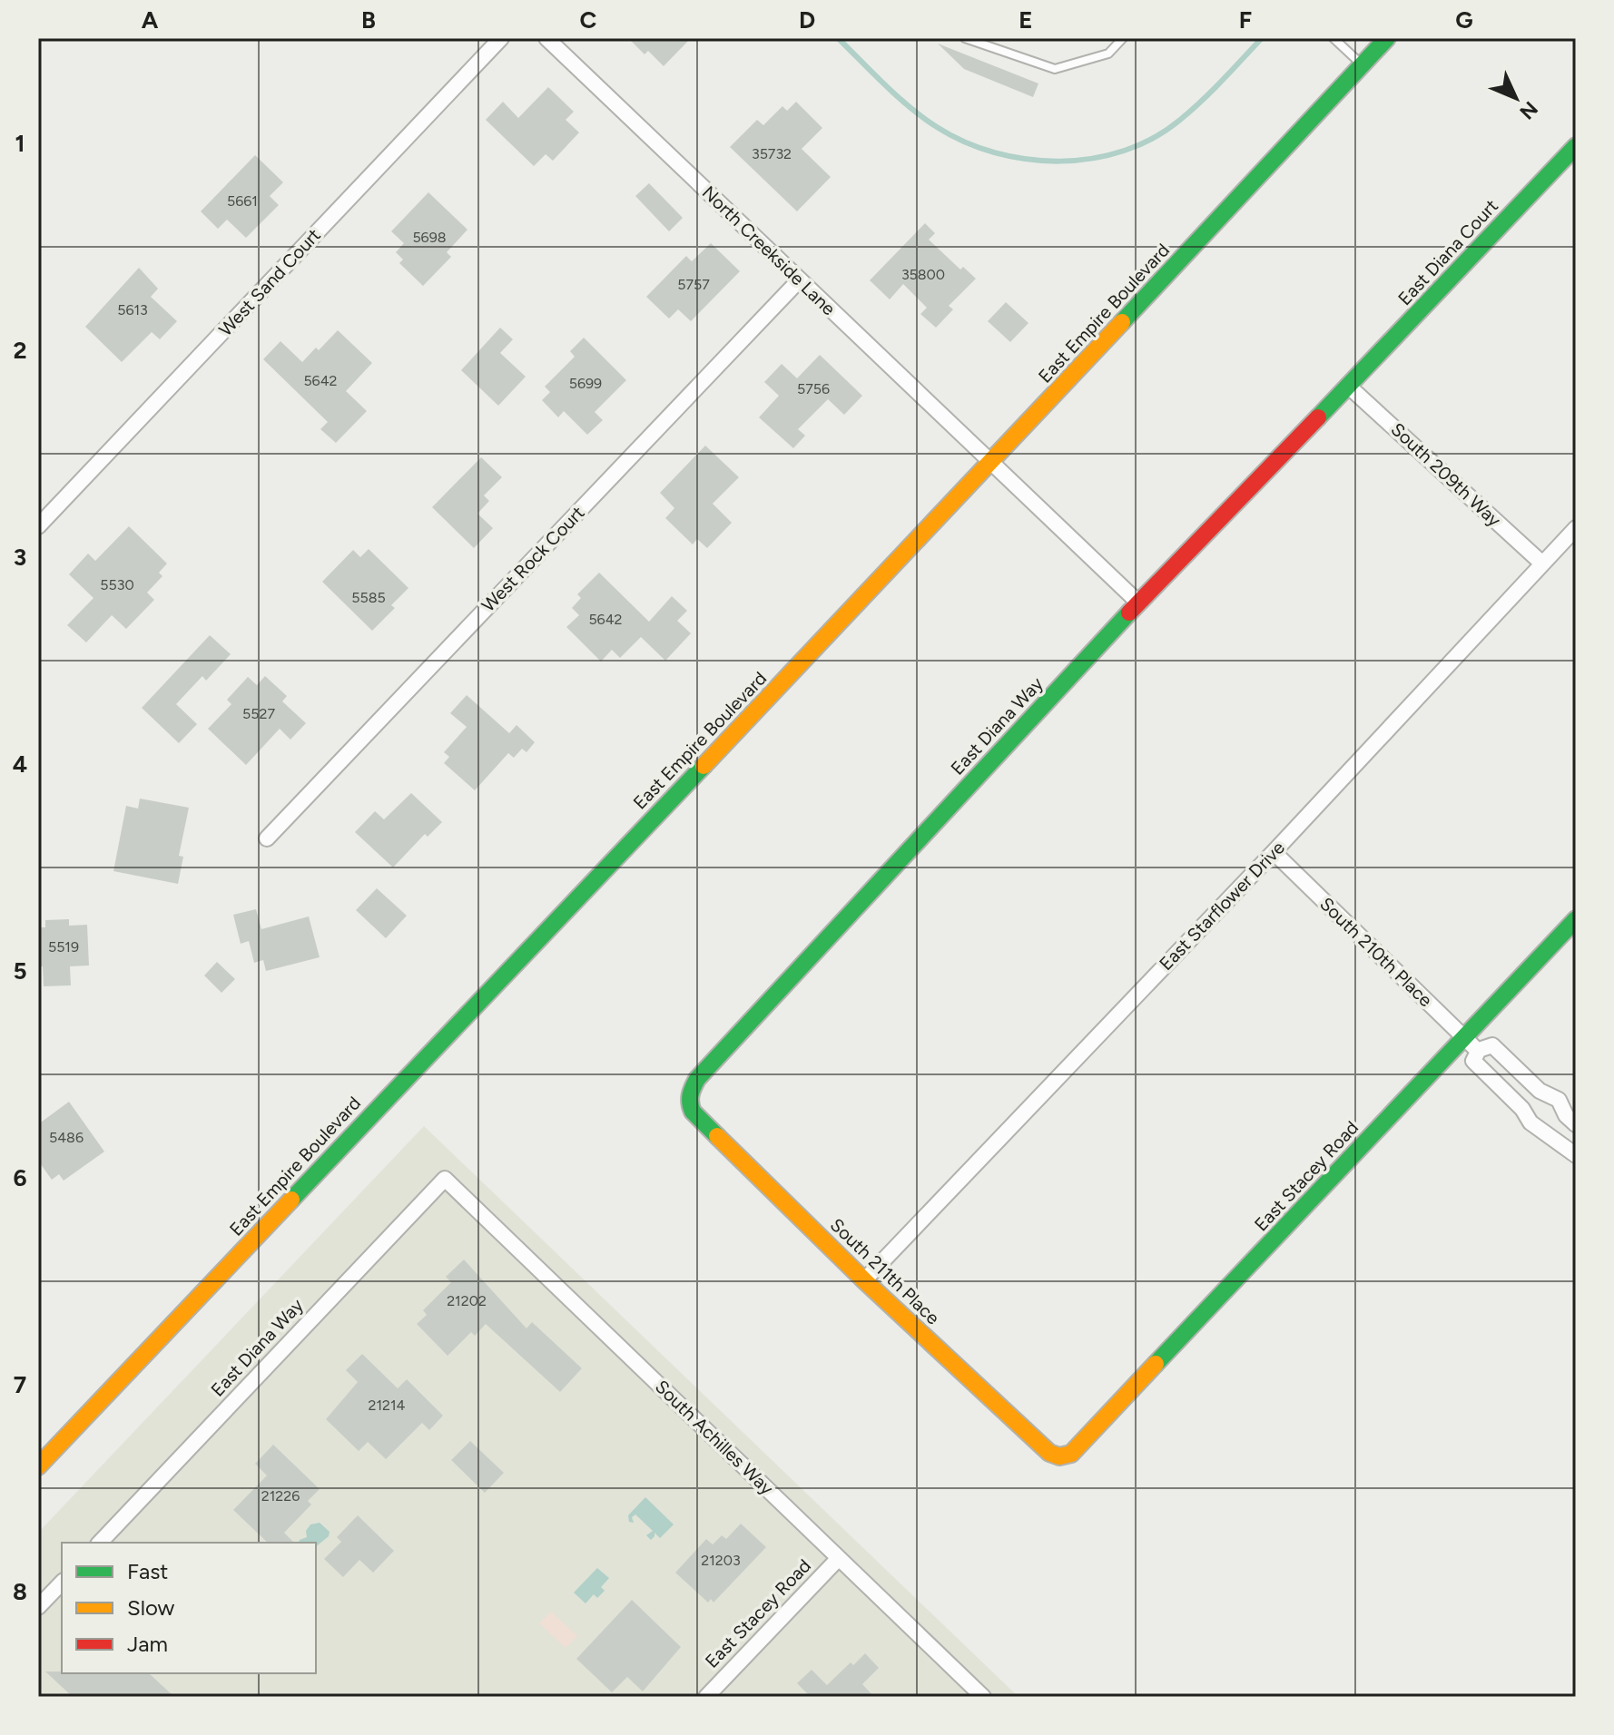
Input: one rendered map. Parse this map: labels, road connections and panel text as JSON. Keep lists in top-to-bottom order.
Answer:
{
  "streets": {
    "street": [
      "North Creekside Lane",
      "East Diana Court",
      "West Sand Court",
      "East Empire Boulevard",
      "South 209th Way",
      "West Rock Court",
      "East Diana Way",
      "East Starflower Drive",
      "South 210th Place",
      "East Stacey Road",
      "South 211th Place",
      "South Achilles Way"
    ]
  },
  "crossings": [
    ["North Creekside Lane", "East Empire Boulevard"],
    ["North Creekside Lane", "West Rock Court"],
    ["East Diana Court", "South 209th Way"],
    ["East Diana Court", "East Diana Way"],
    ["South 209th Way", "East Diana Way"],
    ["South 209th Way", "East Starflower Drive"],
    ["East Diana Way", "South 211th Place"],
    ["East Diana Way", "South Achilles Way"],
    ["East Starflower Drive", "South 210th Place"],
    ["East Starflower Drive", "South 211th Place"],
    ["South 210th Place", "East Stacey Road"],
    ["East Stacey Road", "South 211th Place"],
    ["East Stacey Road", "South Achilles Way"]
  ],
  "house_numbers": [
    "35732",
    "5661",
    "5698",
    "35800",
    "5757",
    "5613",
    "5642",
    "5699",
    "5756",
    "5530",
    "5585",
    "5642",
    "5527",
    "5519",
    "5486",
    "21202",
    "21214",
    "21226",
    "21203"
  ],
  "legend": ["Fast", "Slow", "Jam"],
  "north": "bottom right",
  "grid": {
    "columns": [
      "A",
      "B",
      "C",
      "D",
      "E",
      "F",
      "G"
    ],
    "rows": [
      "1",
      "2",
      "3",
      "4",
      "5",
      "6",
      "7",
      "8"
    ]
  }
}
